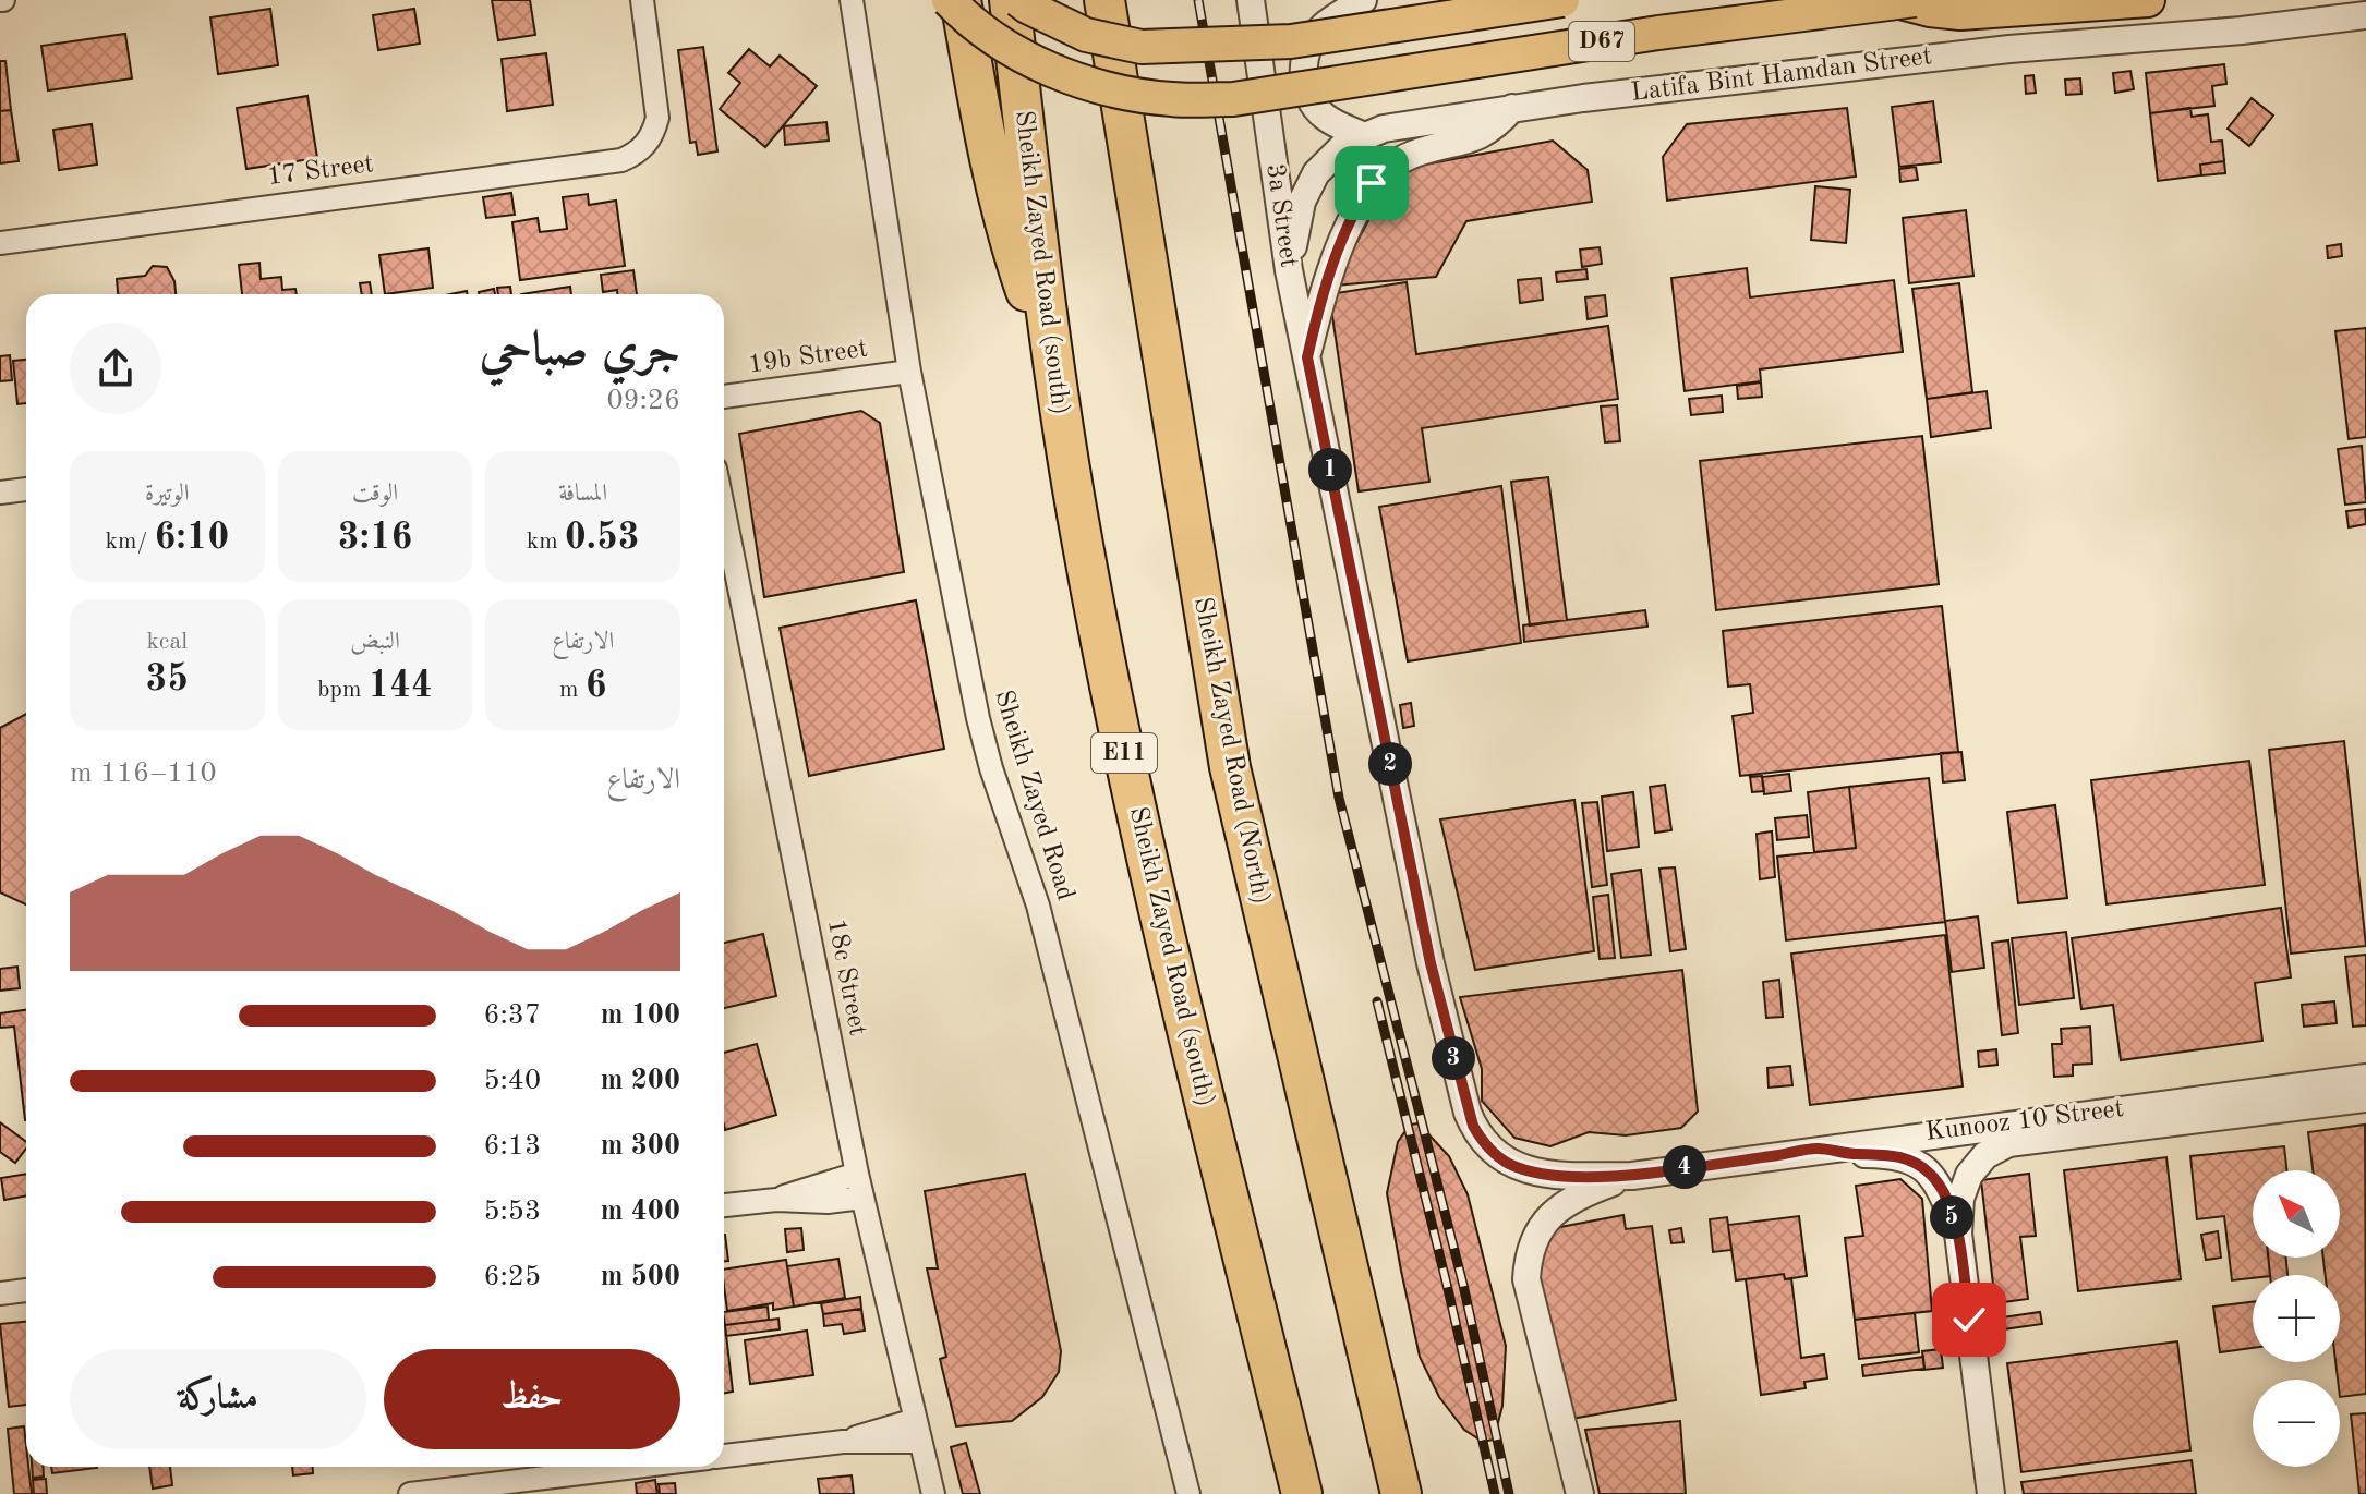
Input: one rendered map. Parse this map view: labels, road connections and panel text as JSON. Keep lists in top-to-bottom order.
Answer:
{
  "streets": {
    "highway": ["Sheikh Zayed Road (south)", "Sheikh Zayed Road (North)", "E11"],
    "main road": ["D67"],
    "street": [
      "Latifa Bint Hamdan Street",
      "17 Street",
      "3a Street",
      "19b Street",
      "Sheikh Zayed Road",
      "18c Street",
      "Kunooz 10 Street"
    ]
  },
  "crossings": [
    ["Latifa Bint Hamdan Street", "3a Street"],
    ["3a Street", "Kunooz 10 Street"],
    ["19b Street", "Sheikh Zayed Road"]
  ],
  "north": "top left",
  "page": {
    "heading": ["جري صباحي", "09:26"],
    "stats": [
      ["المسافة", "0.53 km"],
      ["الوقت", "3:16"],
      ["الوتيرة", "6:10 /km"],
      ["الارتفاع", "6 m"],
      ["النبض", "144 bpm"],
      ["kcal", "35"]
    ],
    "pins": [
      "1",
      "2",
      "3",
      "4",
      "5"
    ],
    "chart": ["الارتفاع", "110–116 m"],
    "list": [
      {
        "name": "100 m",
        "note": "6:37"
      },
      {
        "name": "200 m",
        "note": "5:40"
      },
      {
        "name": "300 m",
        "note": "6:13"
      },
      {
        "name": "400 m",
        "note": "5:53"
      },
      {
        "name": "500 m",
        "note": "6:25"
      }
    ],
    "map_buttons": ["+", "−"],
    "buttons": ["حفظ", "مشاركة"]
  }
}
